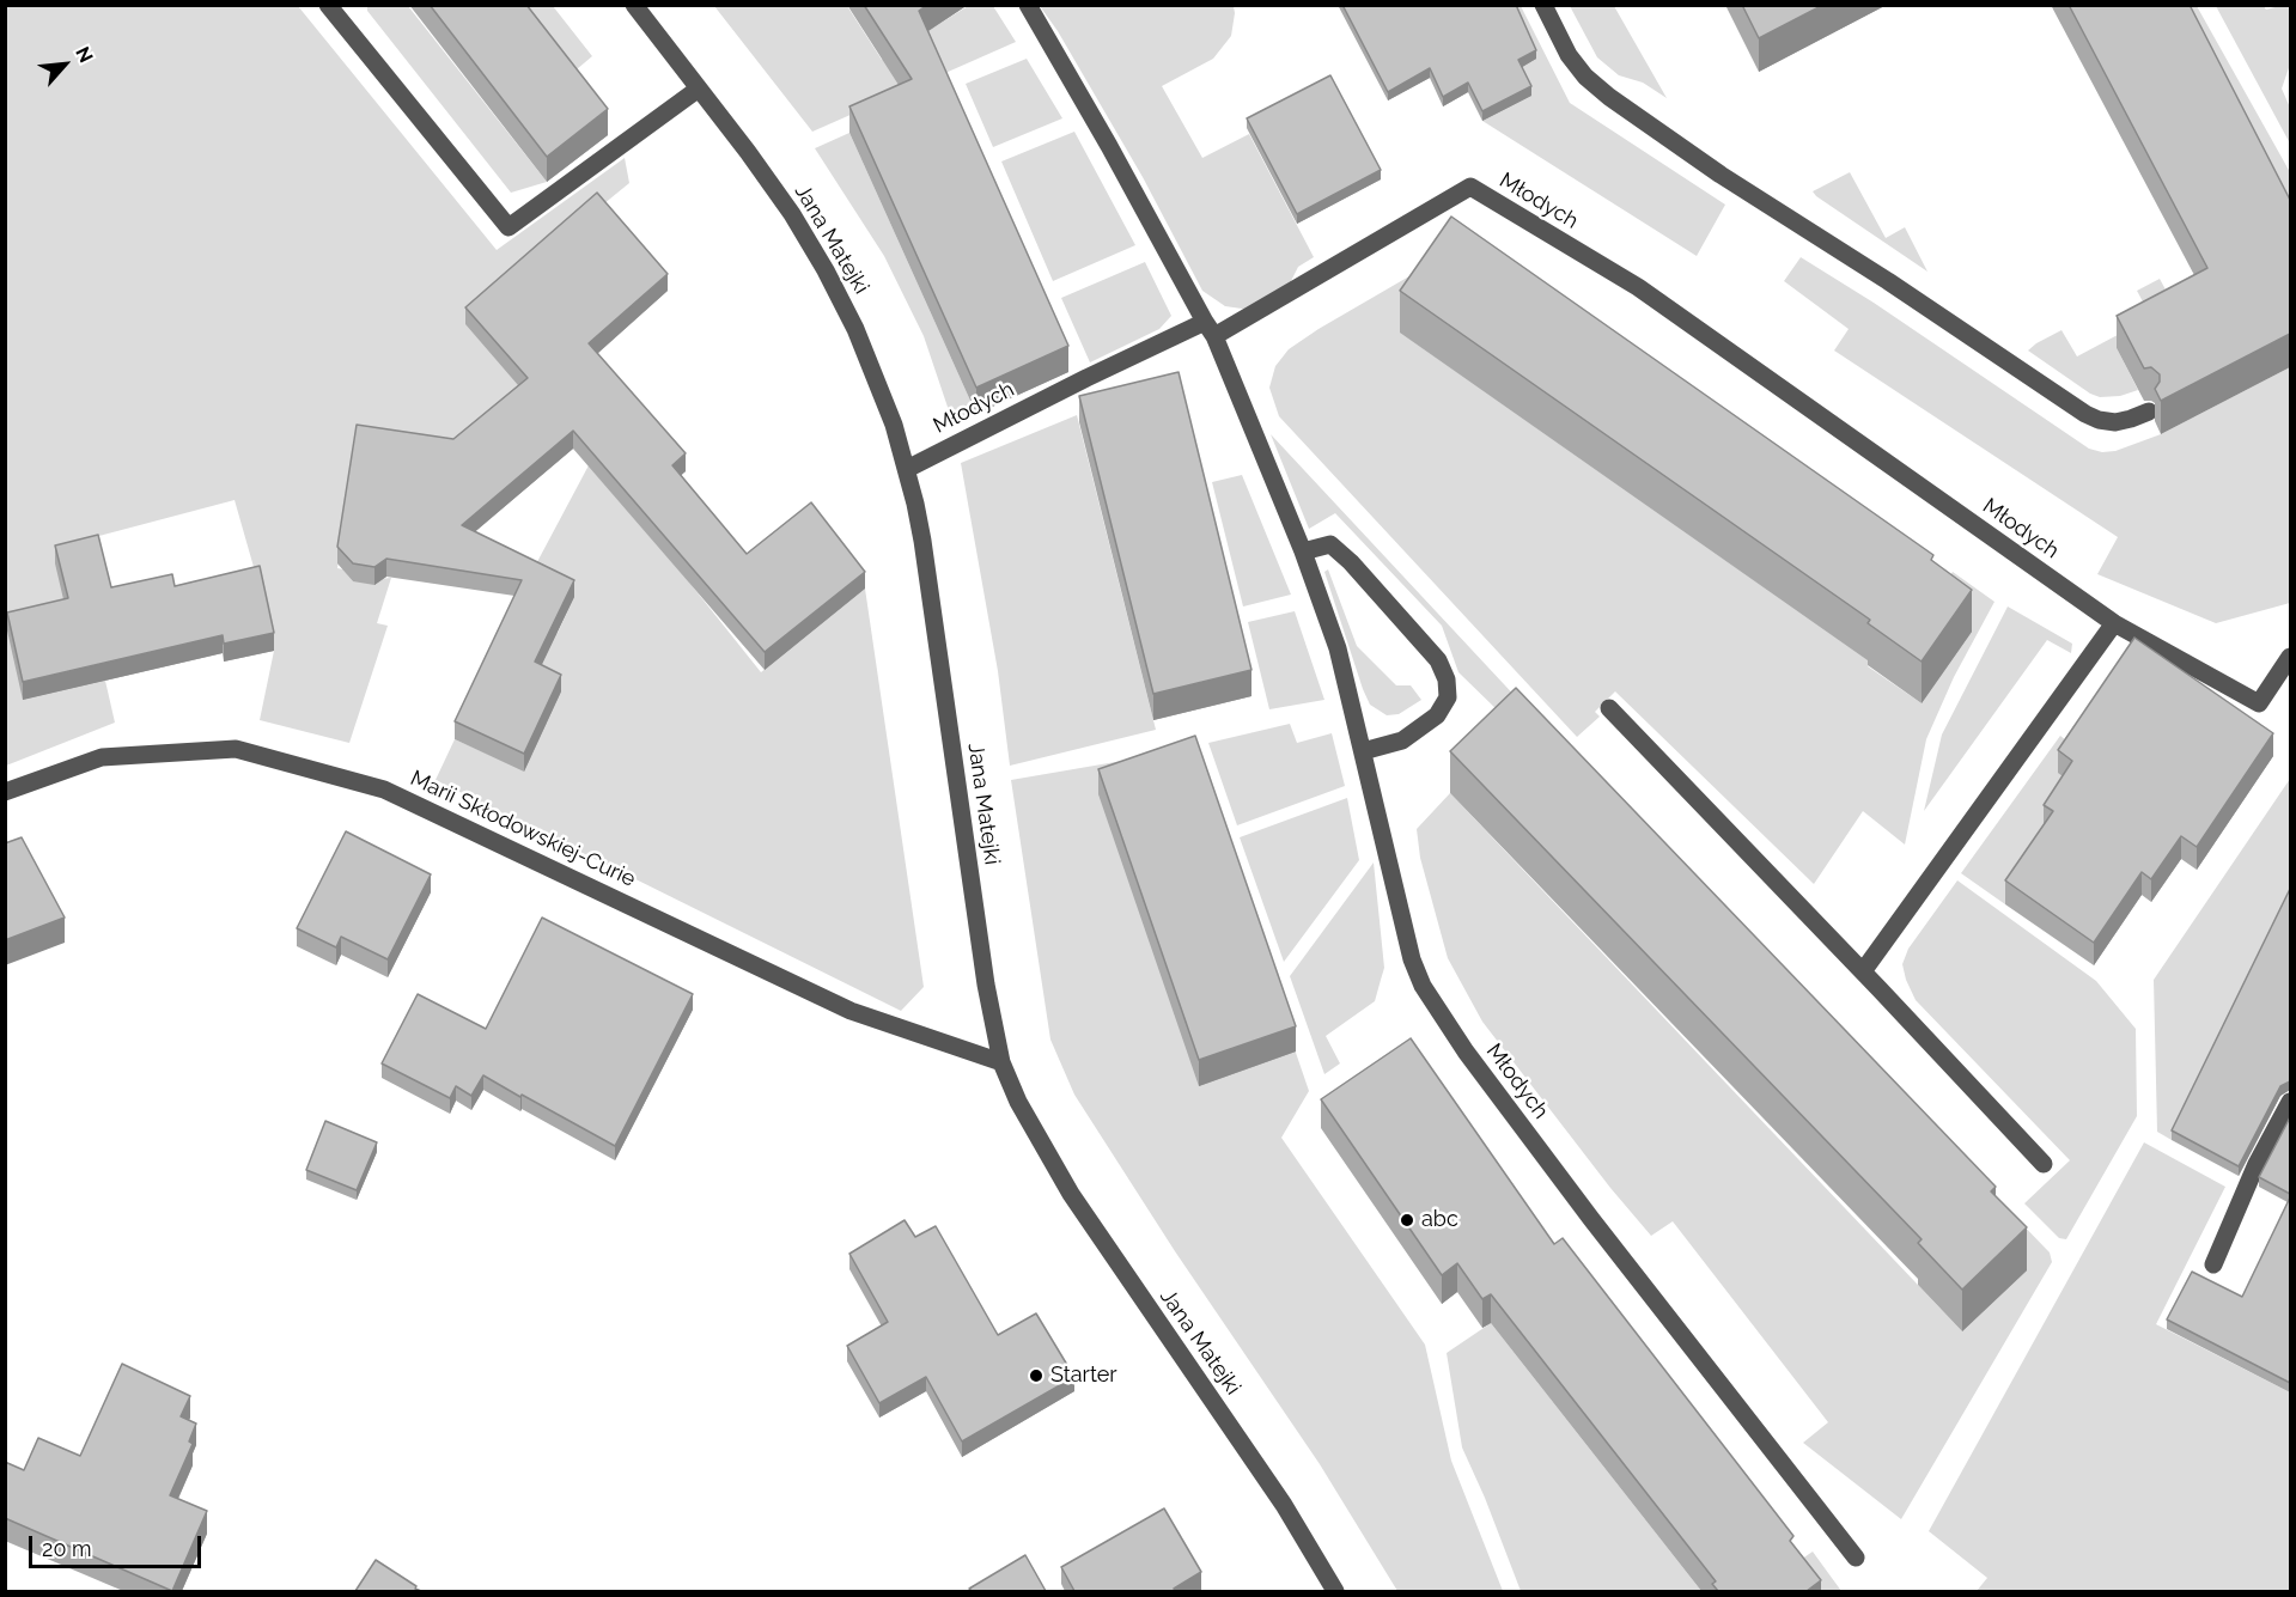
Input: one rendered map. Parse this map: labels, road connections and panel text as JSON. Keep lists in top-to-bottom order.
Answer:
{
  "streets": {
    "street": ["Młodych", "Jana Matejki", "Marii Skłodowskiej-Curie"]
  },
  "crossings": [
    ["Młodych", "Jana Matejki"],
    ["Jana Matejki", "Marii Skłodowskiej-Curie"]
  ],
  "places": ["abc", "Starter"],
  "scale_bar": "20 m",
  "north": "top right"
}
